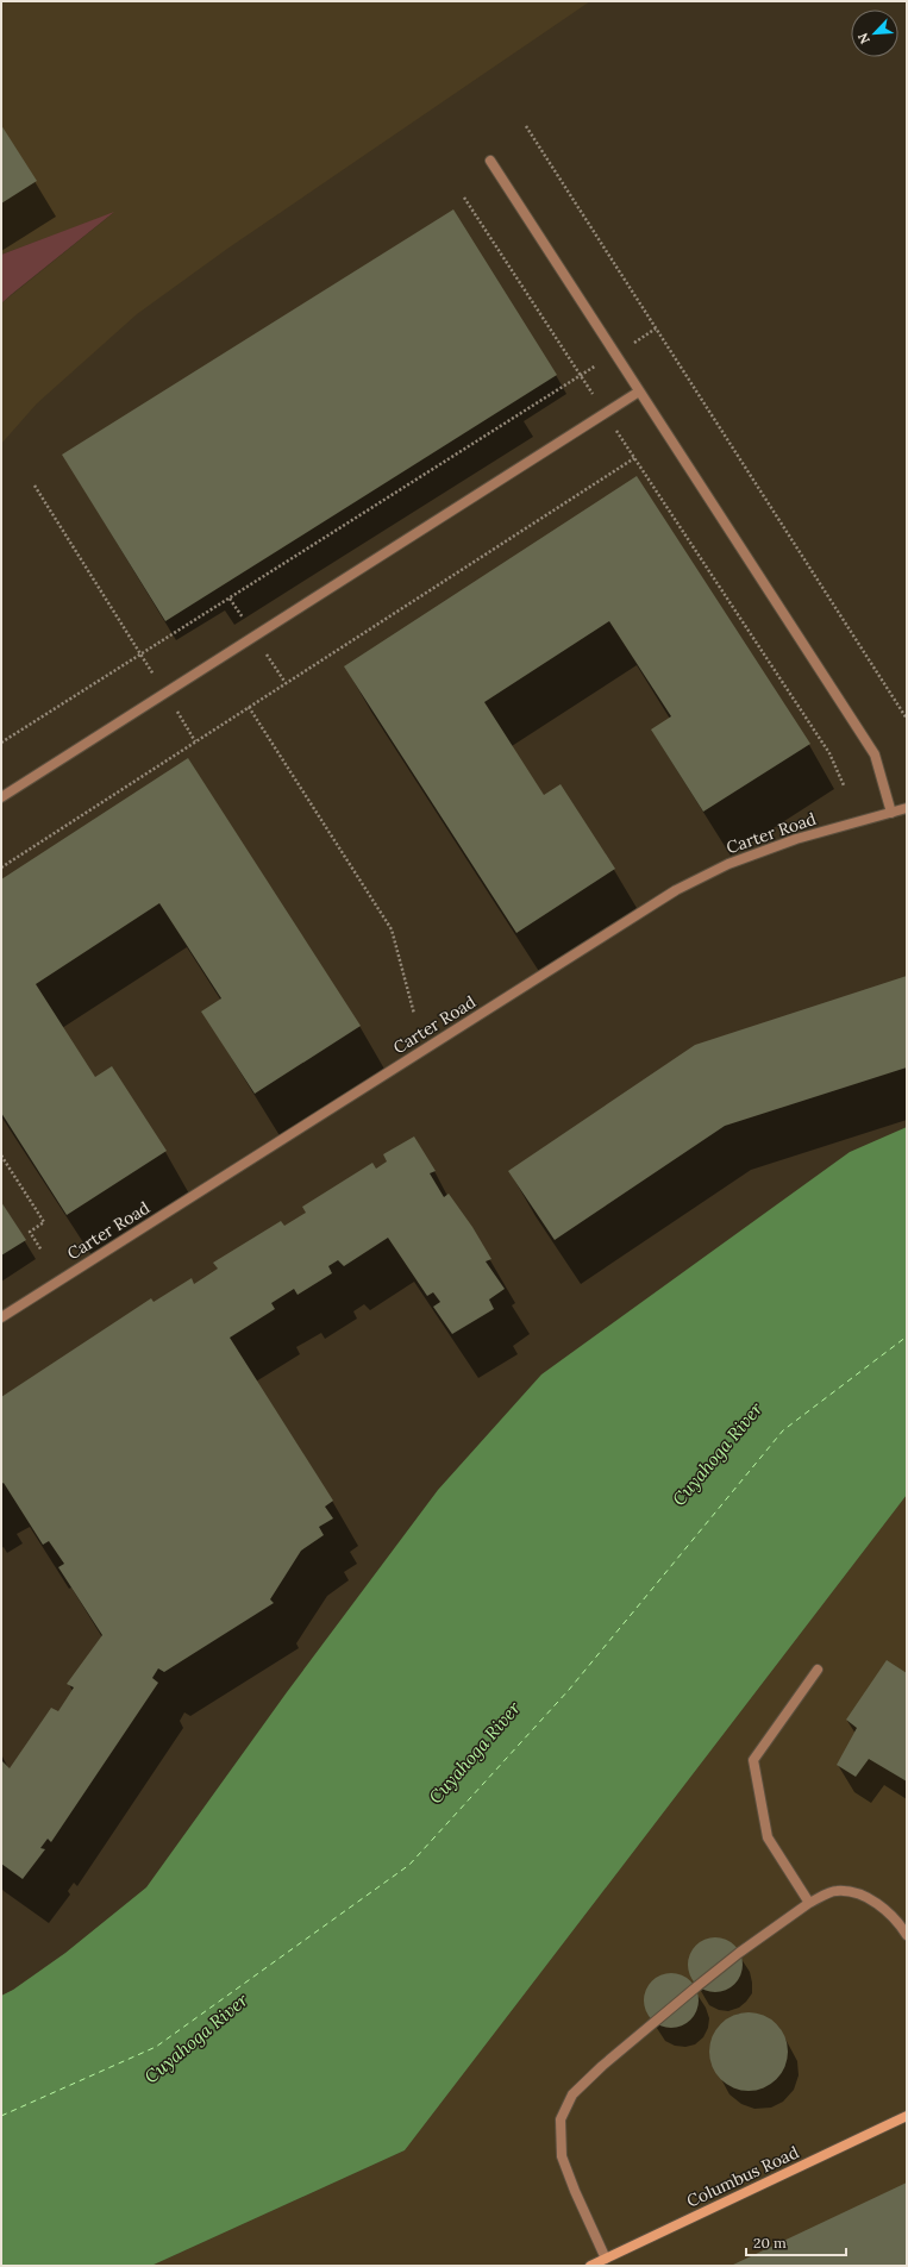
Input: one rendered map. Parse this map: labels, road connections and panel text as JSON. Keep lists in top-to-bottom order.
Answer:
{
  "streets": {
    "street": ["Carter Road", "Columbus Road"]
  },
  "water": ["Cuyahoga River"],
  "scale_bar": "20 m",
  "north": "bottom left"
}
